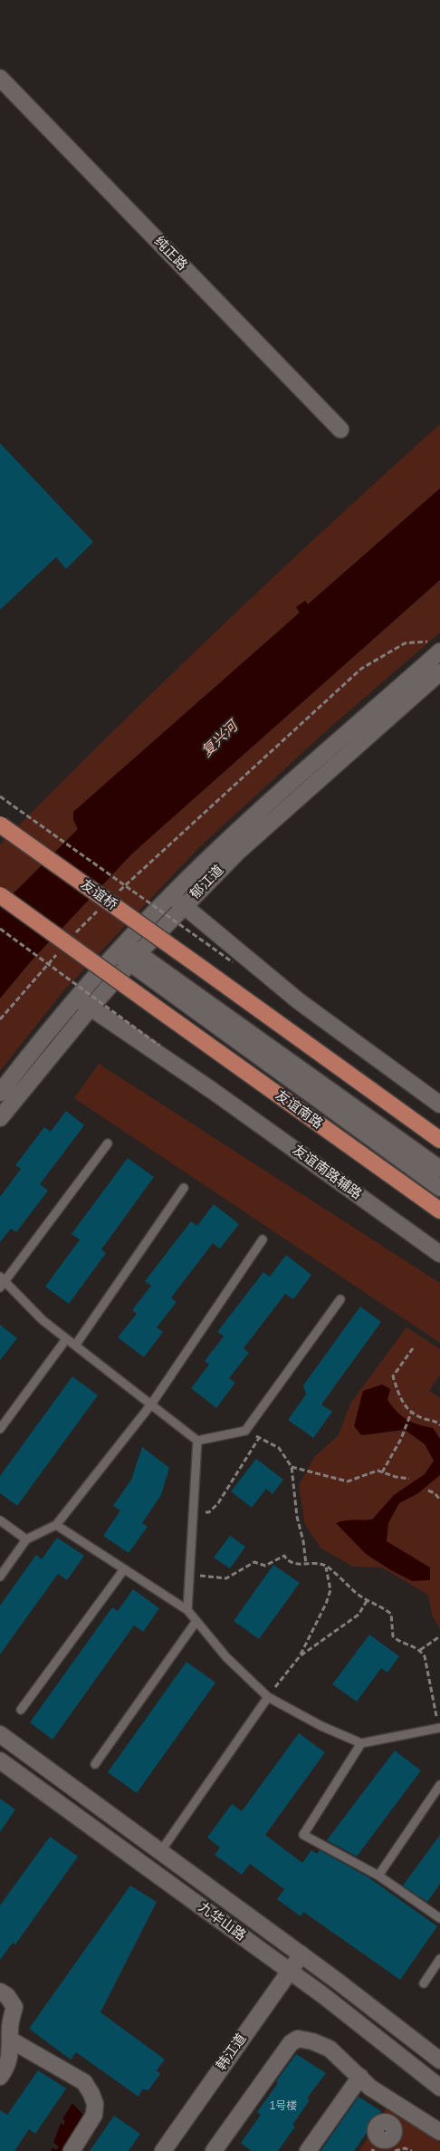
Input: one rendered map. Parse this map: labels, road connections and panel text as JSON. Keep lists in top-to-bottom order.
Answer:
{
  "streets": {
    "main road": ["友谊桥", "友谊南路"],
    "street": [
      "纯正路",
      "郁江道",
      "友谊南路辅路",
      "九华山路",
      "韩江道"
    ]
  },
  "crossings": [
    ["郁江道", "友谊南路辅路"],
    ["九华山路", "韩江道"]
  ],
  "water": ["复兴河"],
  "house_numbers": ["1号楼"]
}
